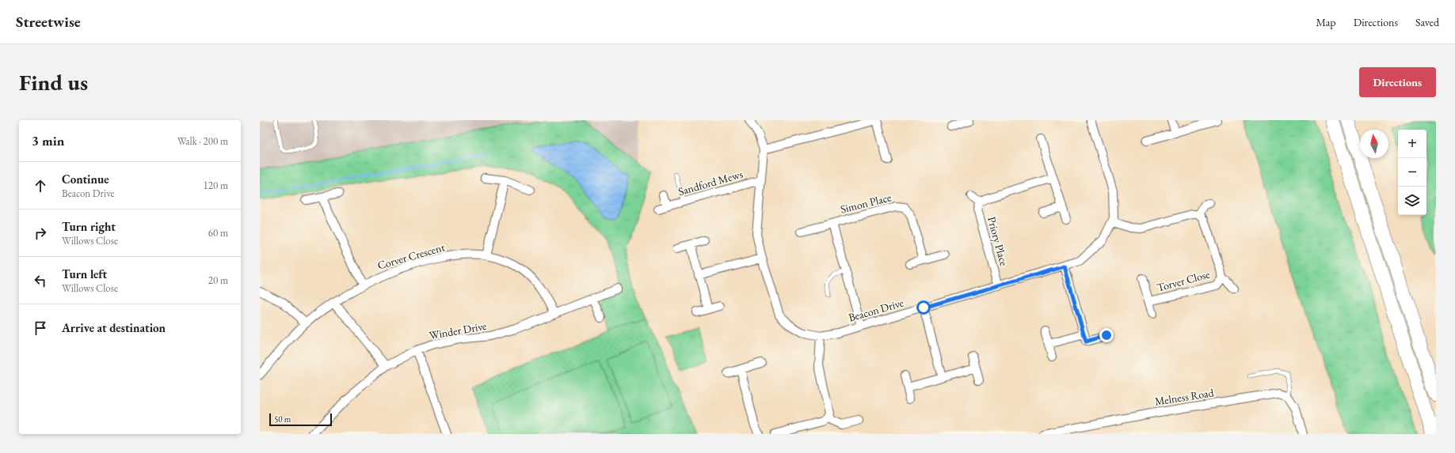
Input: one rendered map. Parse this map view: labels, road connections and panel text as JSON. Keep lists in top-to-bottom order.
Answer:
{
  "streets": {
    "street": [
      "Sandford Mews",
      "Simon Place",
      "Priory Place",
      "Corver Crescent",
      "Torver Close",
      "Beacon Drive",
      "Winder Drive",
      "Melness Road"
    ]
  },
  "crossings": [
    ["Sandford Mews", "Beacon Drive"],
    ["Simon Place", "Beacon Drive"],
    ["Priory Place", "Beacon Drive"],
    ["Corver Crescent", "Winder Drive"]
  ],
  "scale_bar": "50 m",
  "north": "top",
  "page": {
    "header": "Streetwise",
    "nav": ["Map", "Directions", "Saved"],
    "buttons": "Directions",
    "title": "Find us",
    "heading": ["3 min", "Walk · 200 m"],
    "map_buttons": ["+", "−"],
    "list": [
      ["Continue", "Beacon Drive", "120 m"],
      ["Turn right", "Willows Close", "60 m"],
      ["Turn left", "Willows Close", "20 m"],
      "Arrive at destination"
    ],
    "scale": "50 m"
  }
}
